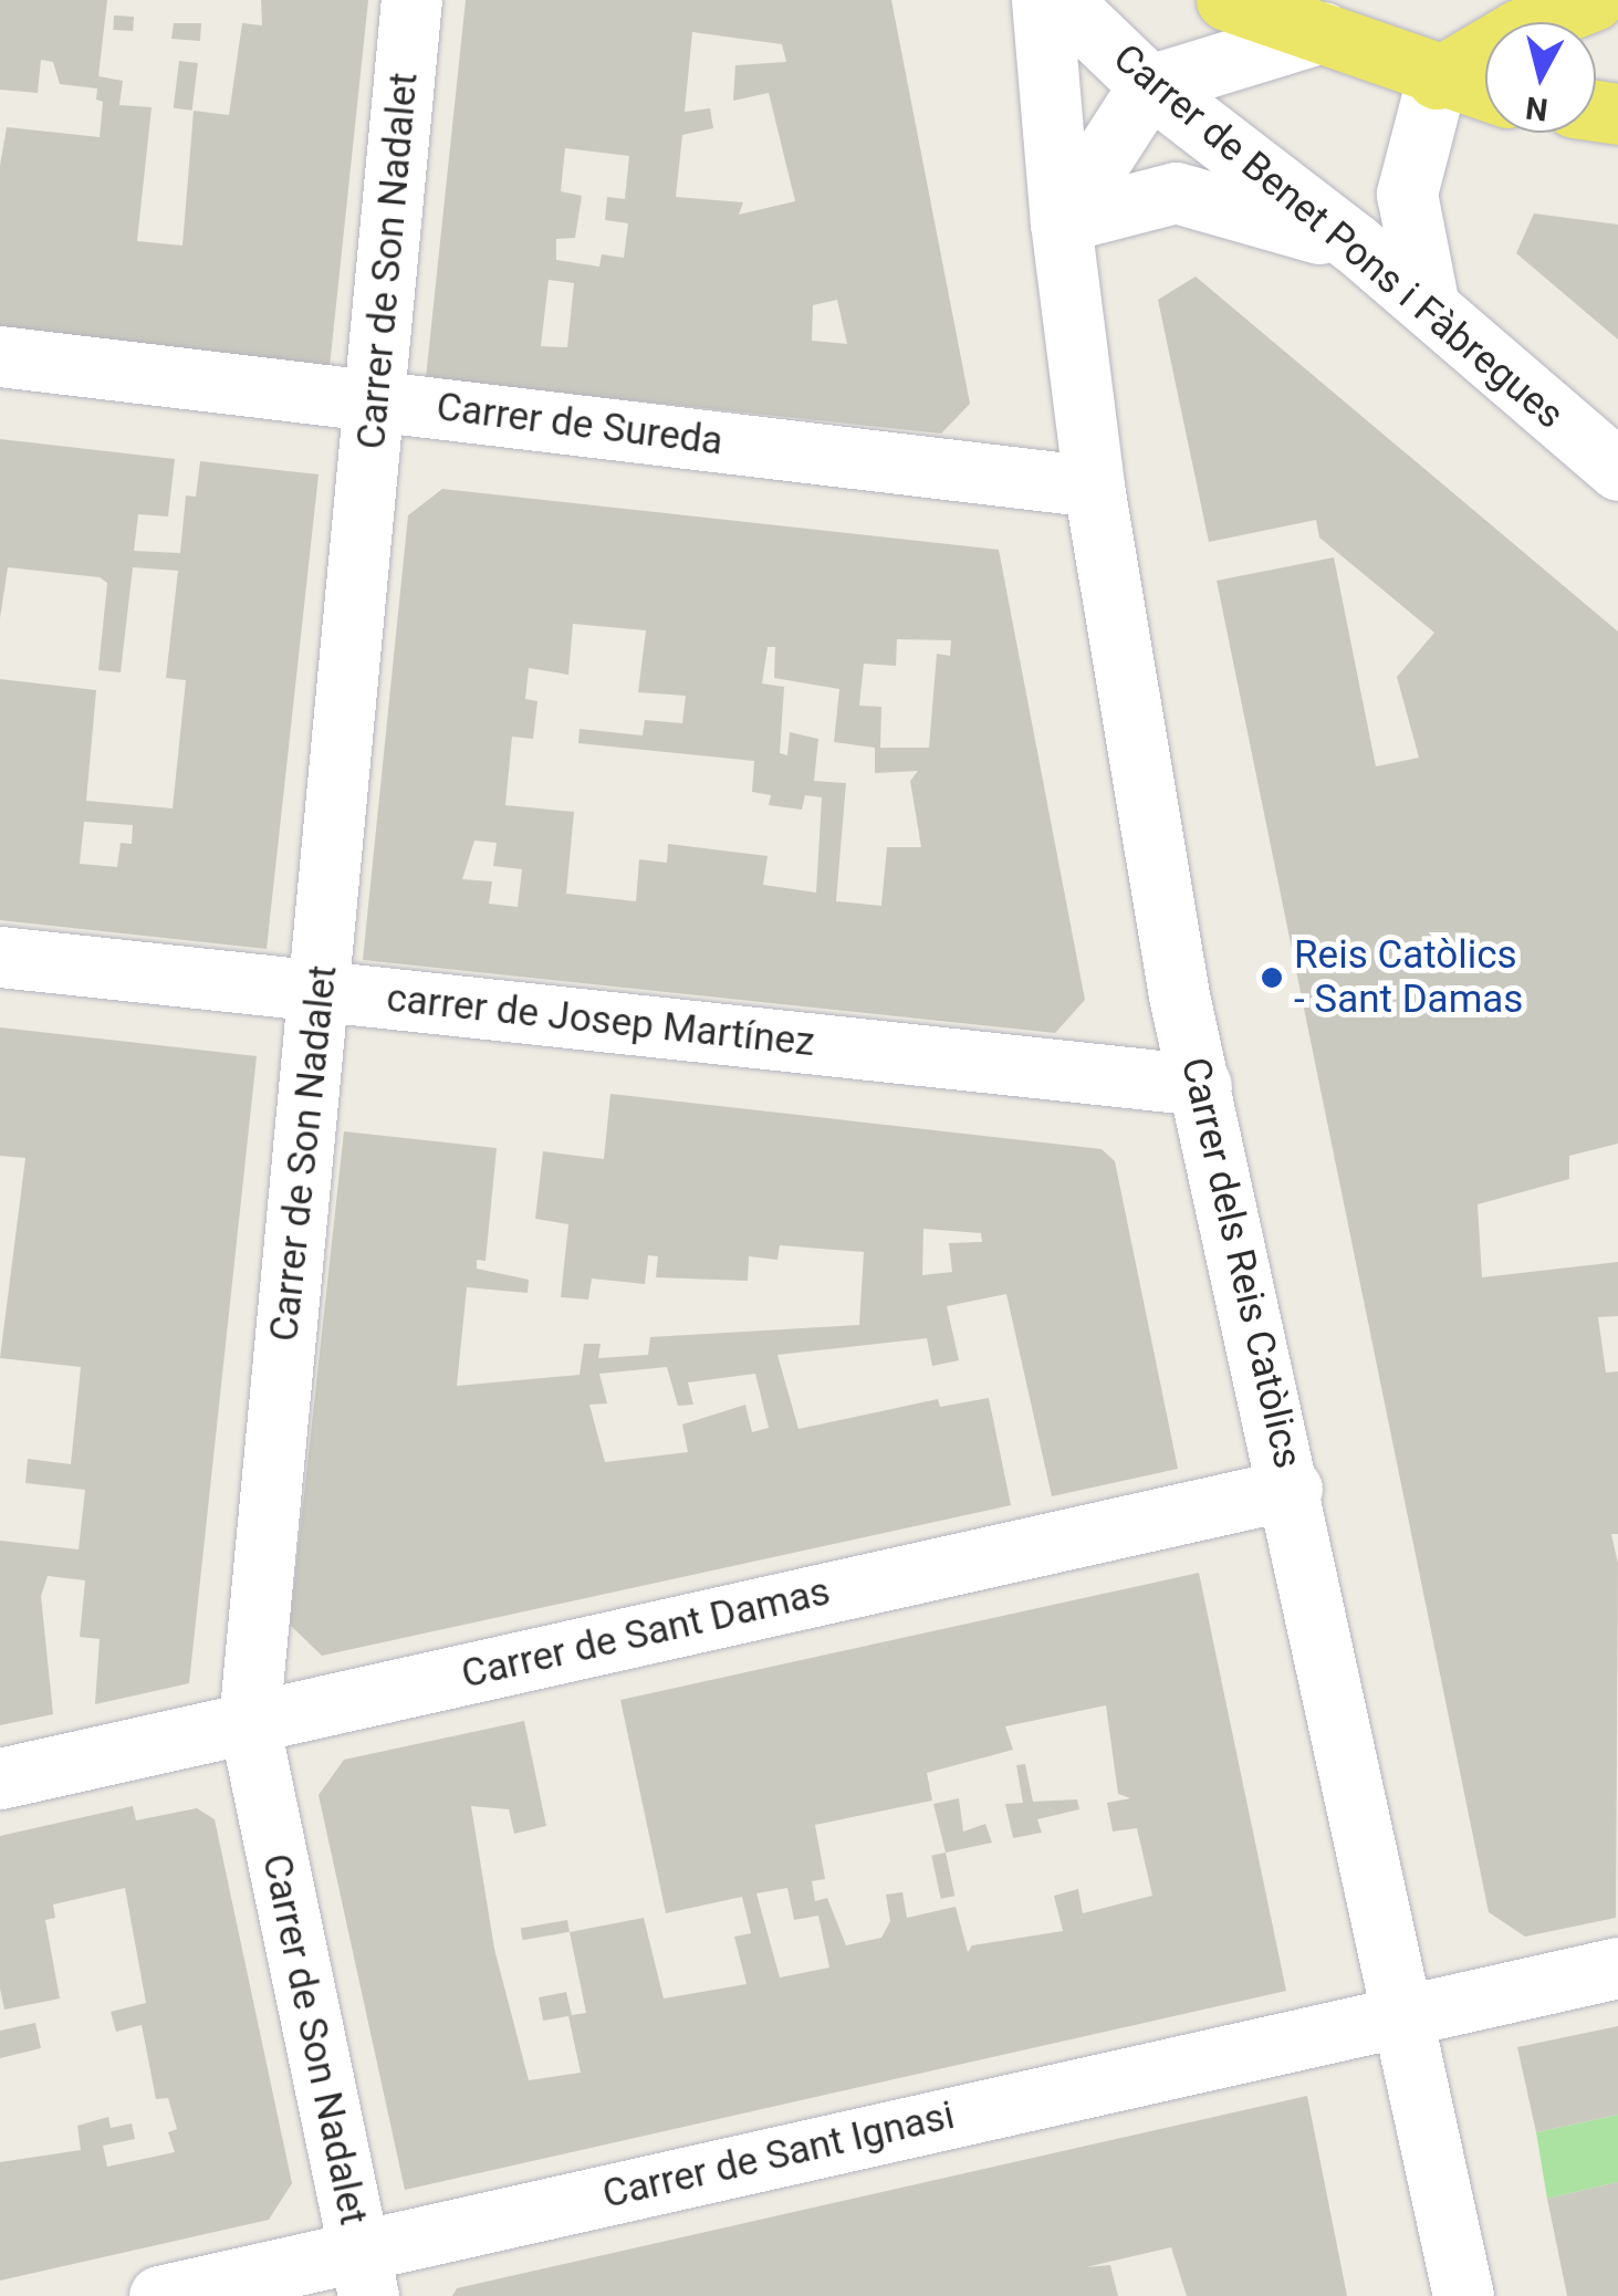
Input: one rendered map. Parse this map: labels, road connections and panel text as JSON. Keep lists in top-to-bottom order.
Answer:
{
  "streets": {
    "street": [
      "Carrer de Benet Pons i Fàbregues",
      "Carrer de Son Nadalet",
      "Carrer de Sureda",
      "carrer de Josep Martínez",
      "Carrer dels Reis Catòlics",
      "Carrer de Sant Damas",
      "Carrer de Sant Ignasi"
    ]
  },
  "crossings": [
    ["Carrer de Son Nadalet", "Carrer de Sureda"],
    ["Carrer de Son Nadalet", "carrer de Josep Martínez"],
    ["Carrer de Son Nadalet", "Carrer de Sant Damas"],
    ["Carrer de Son Nadalet", "Carrer de Sant Ignasi"],
    ["Carrer de Sureda", "Carrer dels Reis Catòlics"],
    ["carrer de Josep Martínez", "Carrer dels Reis Catòlics"],
    ["Carrer dels Reis Catòlics", "Carrer de Sant Damas"],
    ["Carrer dels Reis Catòlics", "Carrer de Sant Ignasi"]
  ],
  "places": ["Reis Catòlics - Sant Damas"],
  "north": "bottom"
}
